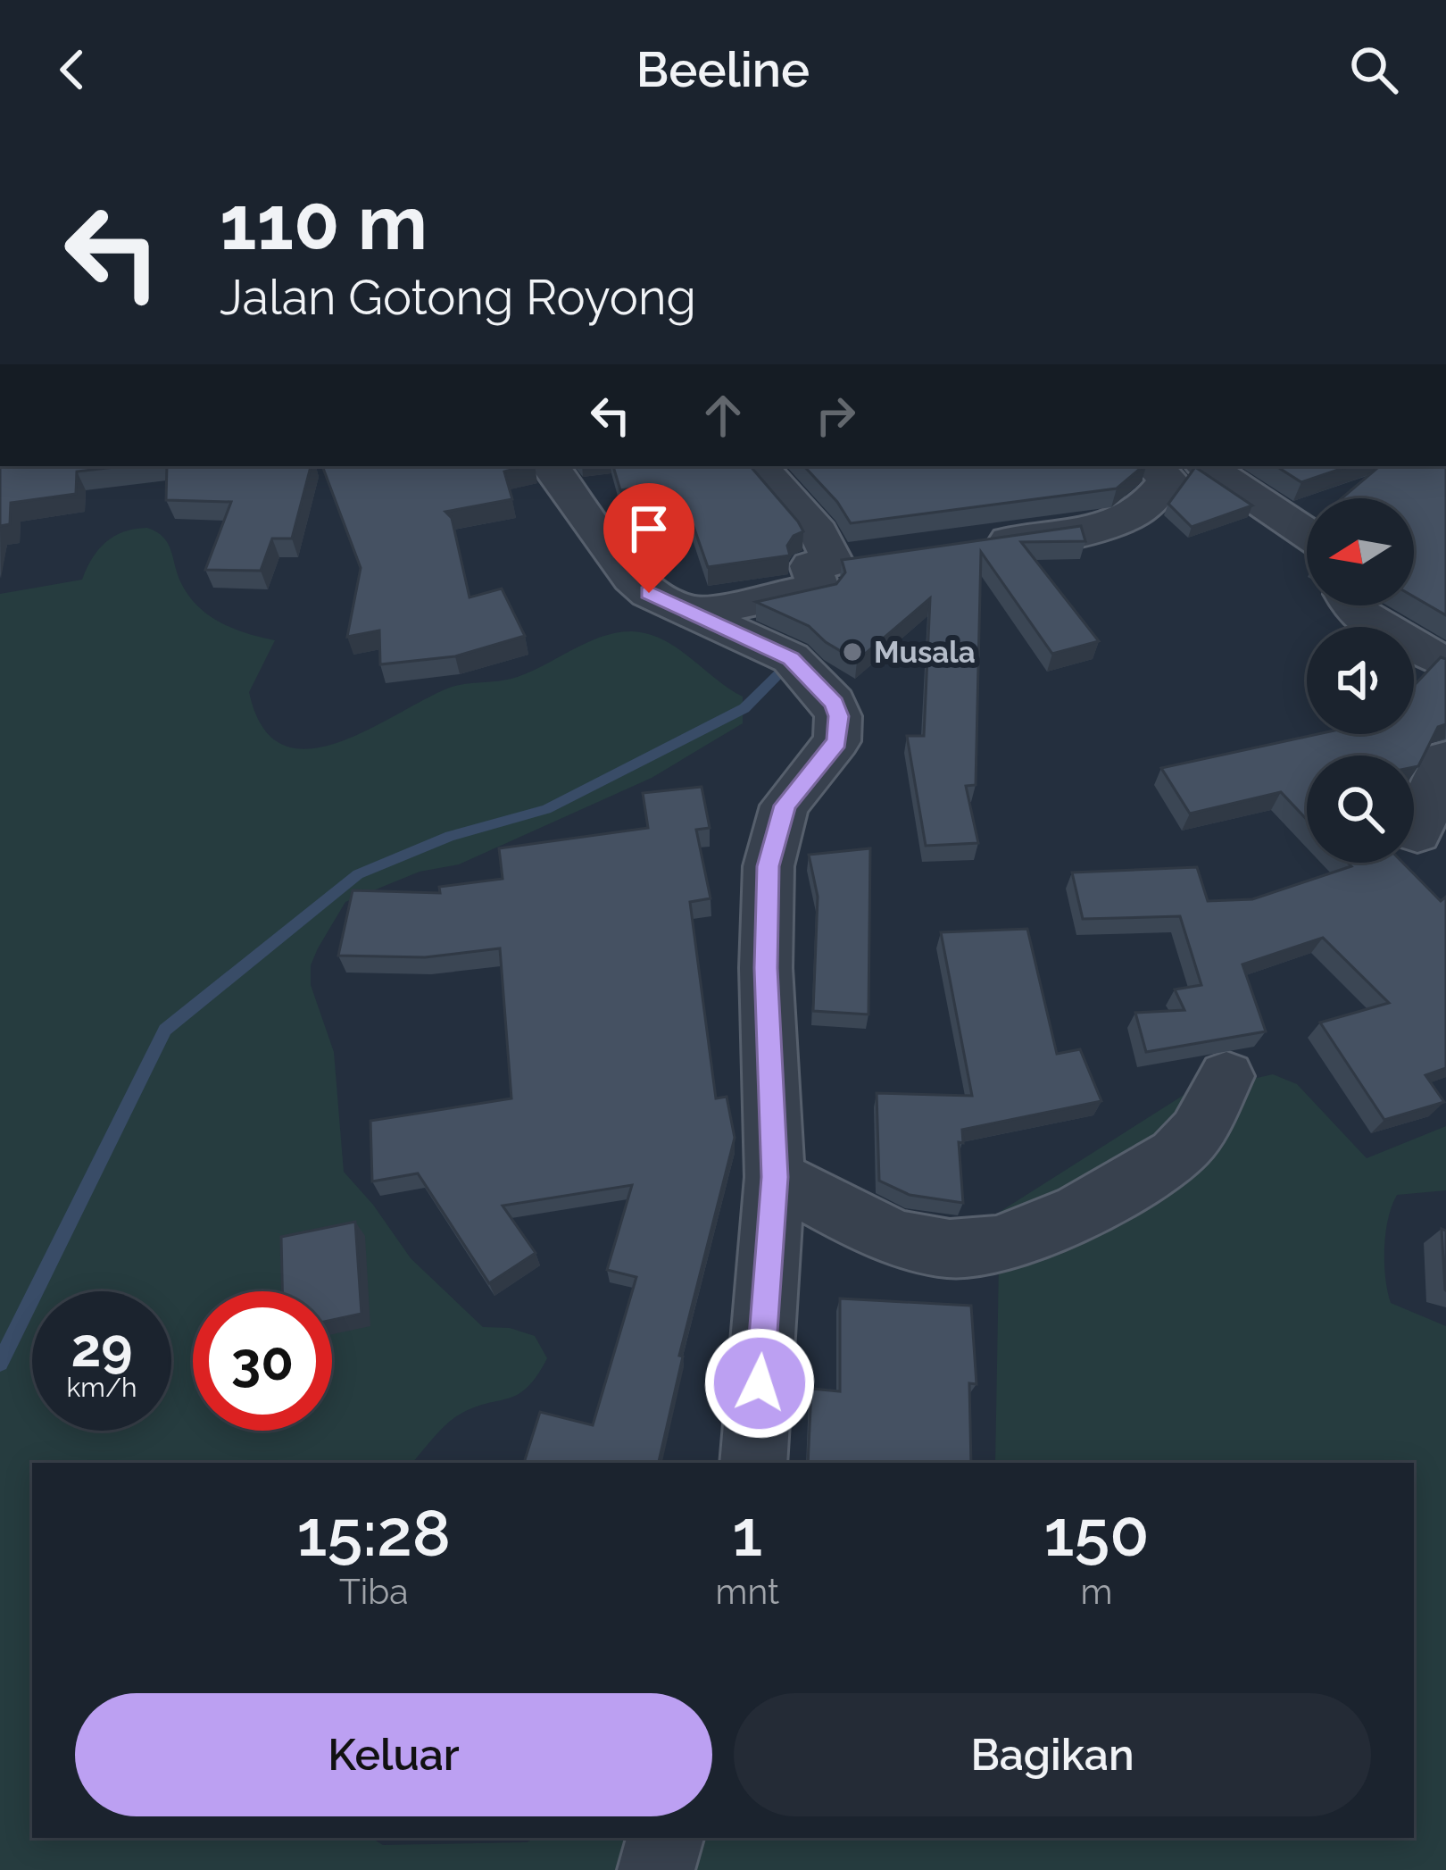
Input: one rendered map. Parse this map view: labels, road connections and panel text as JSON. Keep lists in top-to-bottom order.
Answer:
{
  "places": ["Musala"],
  "north": "left",
  "page": {
    "header": "Beeline",
    "turn": ["110 m", "Jalan Gotong Royong"],
    "speed": "29 km/h",
    "limit": "30",
    "eta": [
      "15:28",
      "Tiba",
      "1",
      "mnt",
      "150",
      "m"
    ],
    "buttons": ["Keluar", "Bagikan"]
  }
}
